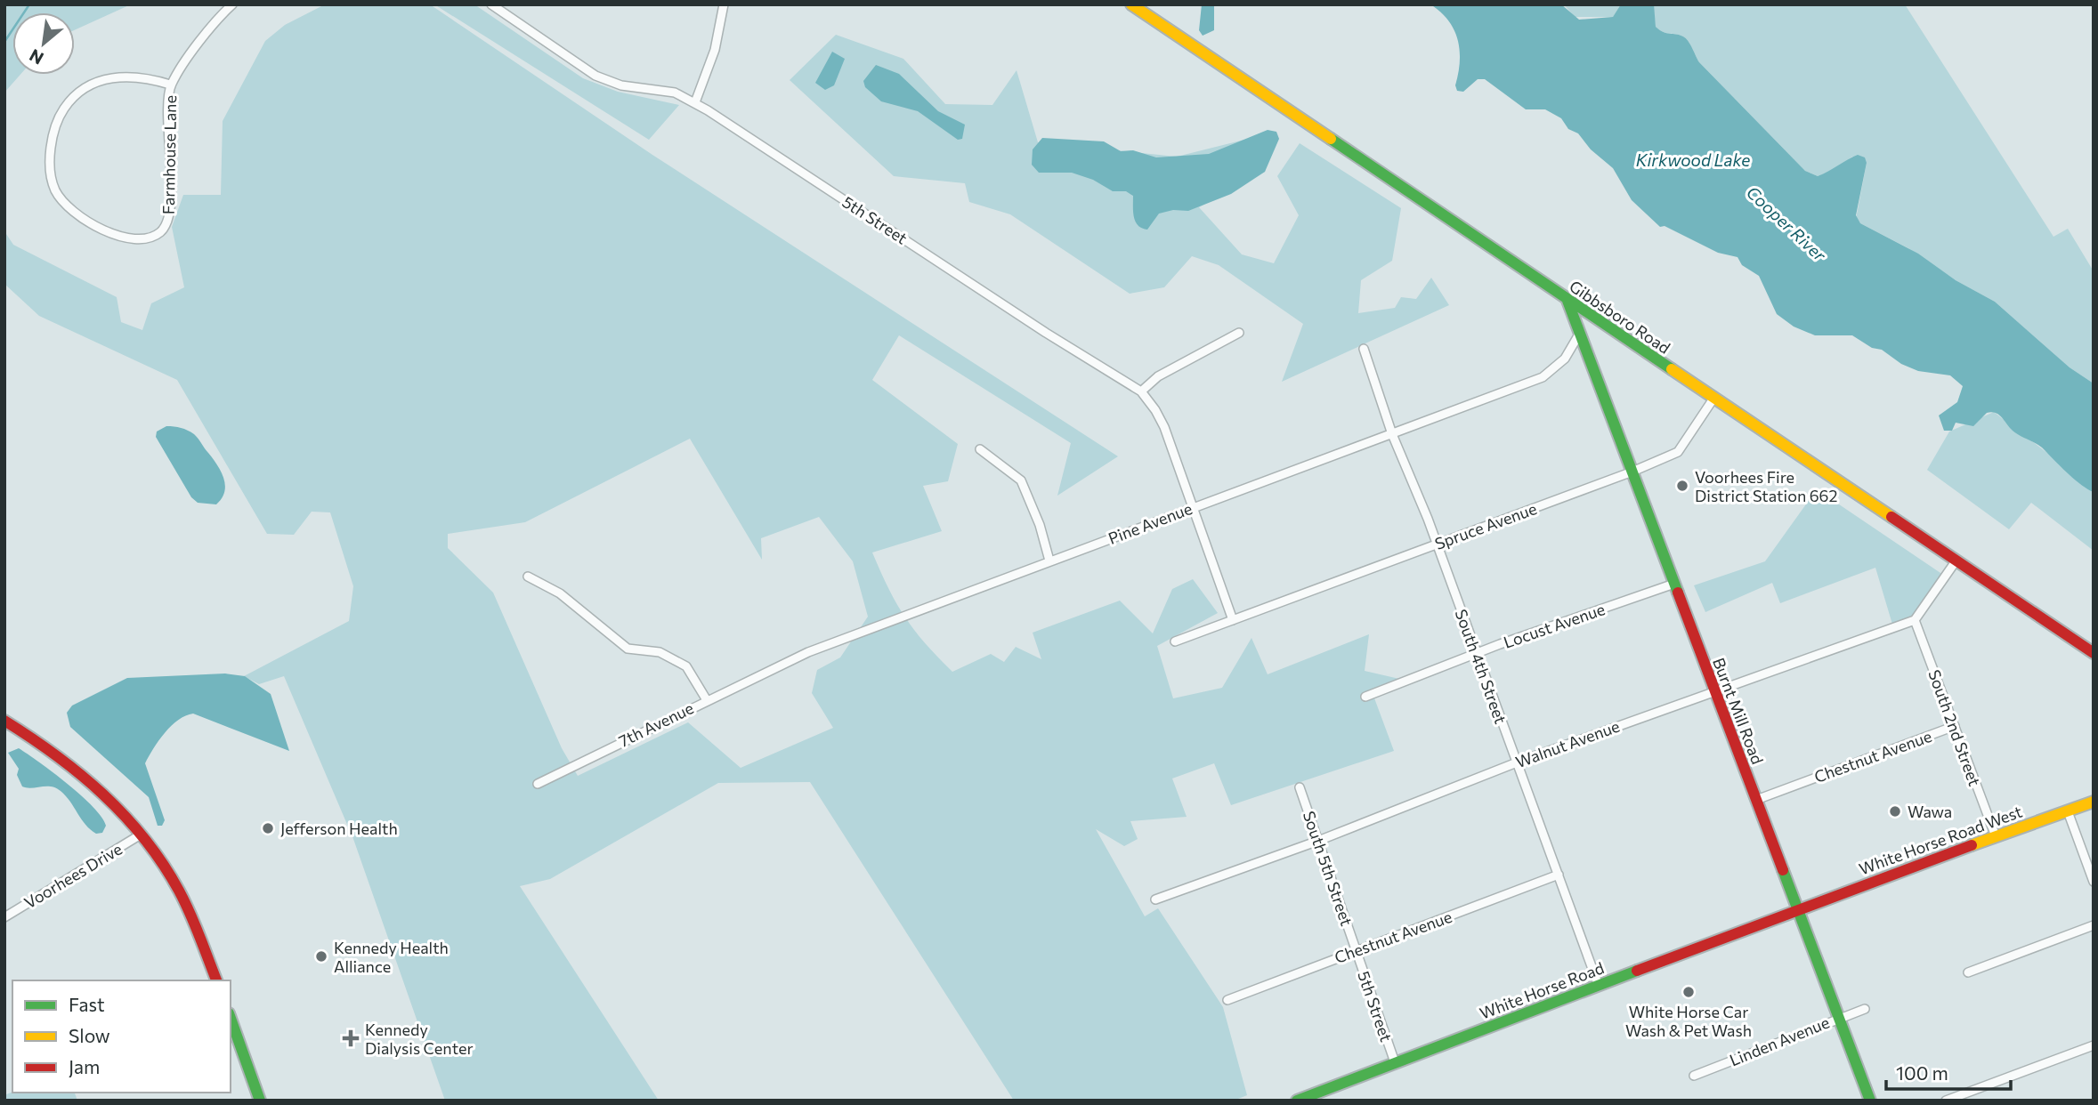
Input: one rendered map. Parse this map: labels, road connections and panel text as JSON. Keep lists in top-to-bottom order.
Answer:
{
  "streets": {
    "street": [
      "Farmhouse Lane",
      "5th Street",
      "Gibbsboro Road",
      "Pine Avenue",
      "Spruce Avenue",
      "Locust Avenue",
      "South 4th Street",
      "Burnt Mill Road",
      "7th Avenue",
      "South 2nd Street",
      "Walnut Avenue",
      "Chestnut Avenue",
      "White Horse Road West",
      "South 5th Street",
      "Voorhees Drive",
      "White Horse Road",
      "Linden Avenue"
    ]
  },
  "crossings": [
    ["5th Street", "Pine Avenue"],
    ["5th Street", "Chestnut Avenue"],
    ["5th Street", "South 5th Street"],
    ["5th Street", "White Horse Road"],
    ["Gibbsboro Road", "Spruce Avenue"],
    ["Gibbsboro Road", "Burnt Mill Road"],
    ["Pine Avenue", "South 4th Street"],
    ["Pine Avenue", "Burnt Mill Road"],
    ["Pine Avenue", "7th Avenue"],
    ["Spruce Avenue", "South 4th Street"],
    ["Spruce Avenue", "Burnt Mill Road"],
    ["Locust Avenue", "South 4th Street"],
    ["Locust Avenue", "Burnt Mill Road"],
    ["South 4th Street", "Walnut Avenue"],
    ["South 4th Street", "Chestnut Avenue"],
    ["South 4th Street", "White Horse Road"],
    ["Burnt Mill Road", "Walnut Avenue"],
    ["Burnt Mill Road", "Chestnut Avenue"],
    ["Burnt Mill Road", "White Horse Road West"],
    ["Burnt Mill Road", "White Horse Road"],
    ["Burnt Mill Road", "Linden Avenue"],
    ["South 2nd Street", "Walnut Avenue"],
    ["South 2nd Street", "Chestnut Avenue"],
    ["South 2nd Street", "White Horse Road West"],
    ["Walnut Avenue", "South 5th Street"],
    ["Chestnut Avenue", "South 5th Street"],
    ["White Horse Road West", "White Horse Road"]
  ],
  "water": ["Kirkwood Lake", "Cooper River"],
  "places": {
    "other": [
      "Voorhees Fire District Station 662",
      "Wawa",
      "Jefferson Health",
      "Kennedy Health Alliance",
      "White Horse Car Wash & Pet Wash"
    ],
    "health": ["Kennedy Dialysis Center"]
  },
  "legend": ["Fast", "Slow", "Jam"],
  "scale_bar": "100 m",
  "north": "bottom left"
}
